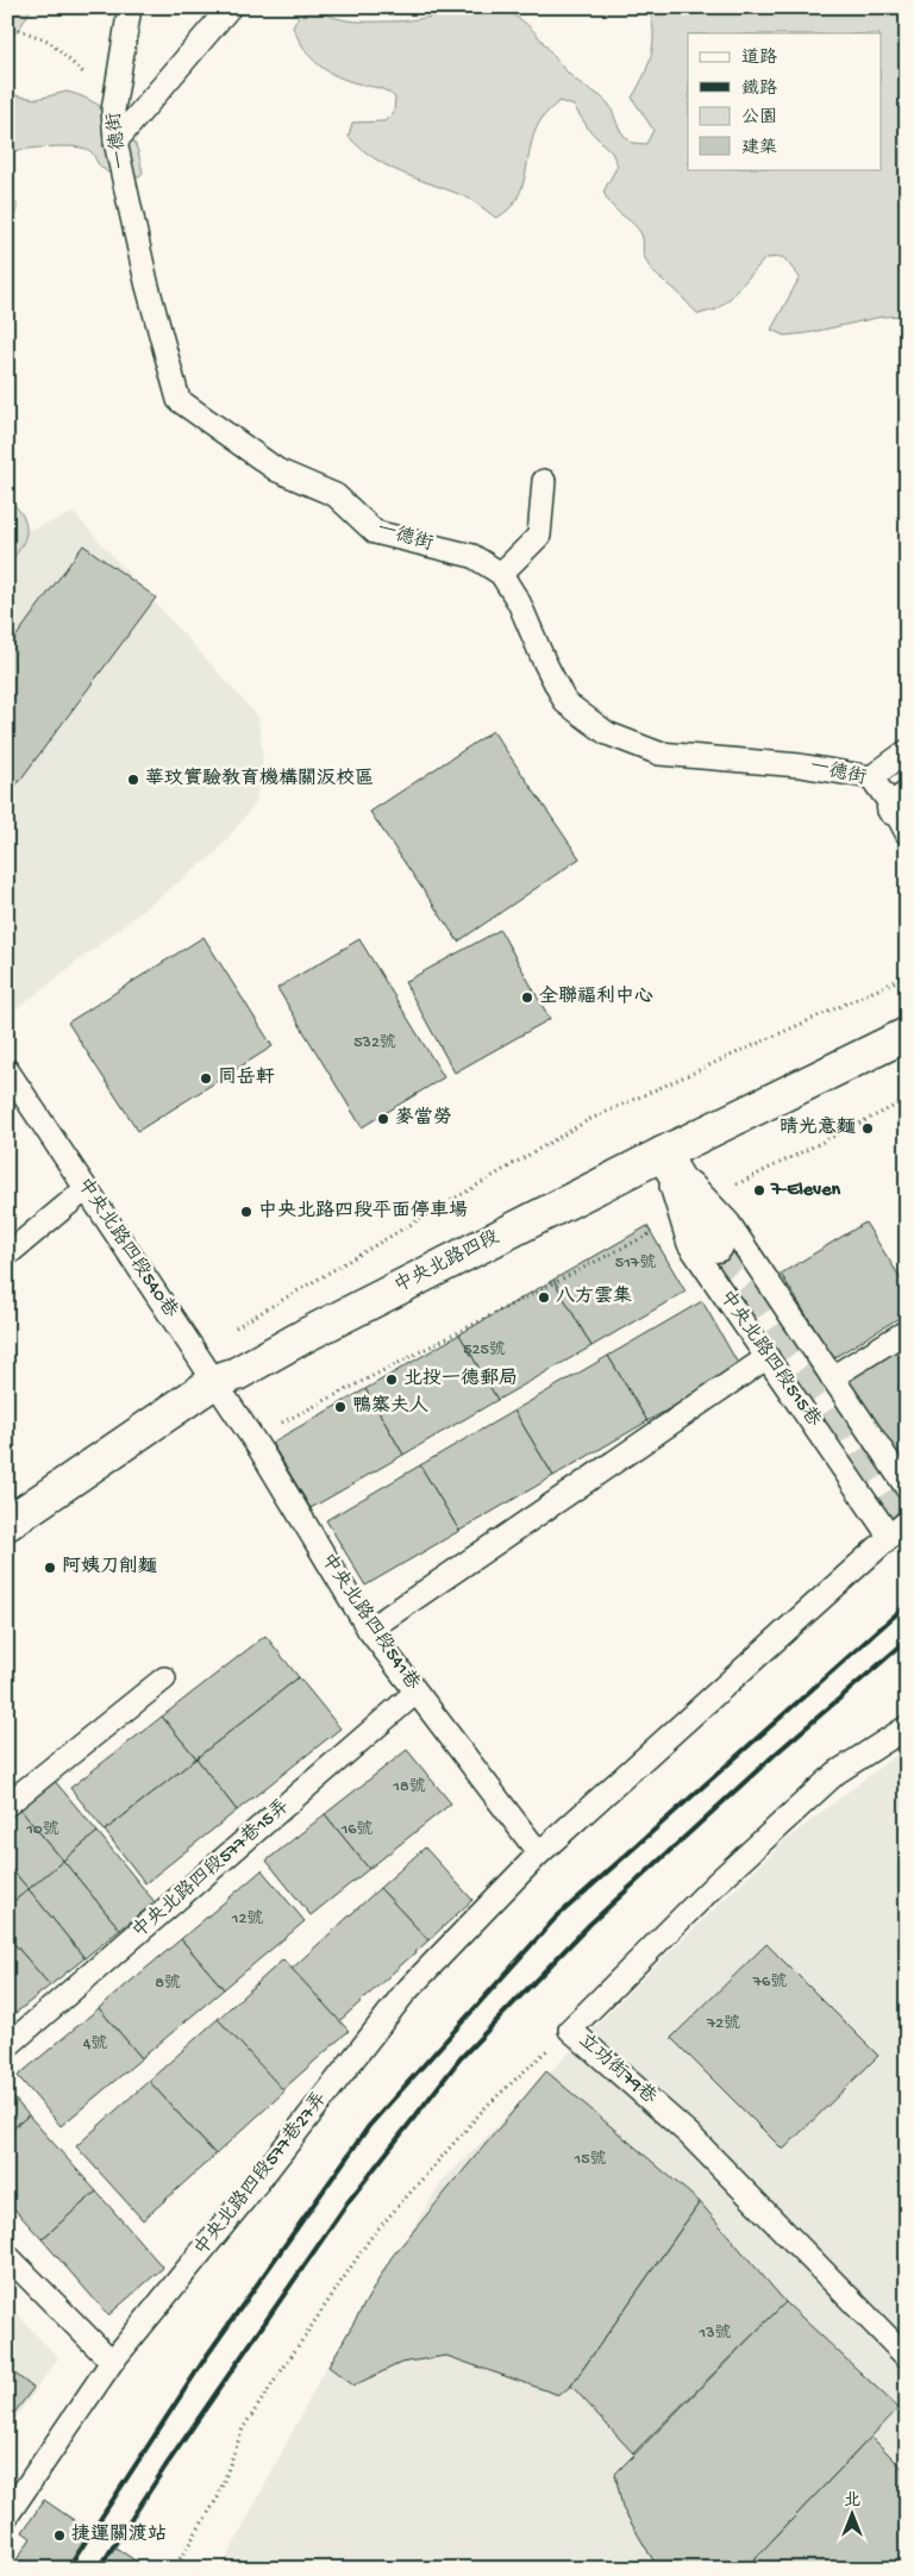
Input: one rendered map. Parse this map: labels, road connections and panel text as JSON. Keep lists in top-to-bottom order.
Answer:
{
  "streets": {
    "street": ["中央北路四段"],
    "lane": [
      "一德街",
      "中央北路四段540巷",
      "中央北路四段515巷",
      "中央北路四段541巷",
      "中央北路四段577巷15弄",
      "立功街79巷",
      "中央北路四段577巷27弄"
    ]
  },
  "crossings": [
    ["中央北路四段540巷", "中央北路四段"],
    ["中央北路四段540巷", "中央北路四段541巷"],
    ["中央北路四段", "中央北路四段515巷"],
    ["中央北路四段", "中央北路四段541巷"],
    ["中央北路四段515巷", "中央北路四段577巷27弄"],
    ["中央北路四段541巷", "中央北路四段577巷15弄"],
    ["中央北路四段541巷", "中央北路四段577巷27弄"]
  ],
  "places": [
    "華玟實驗教育機構關汳校區",
    "全聯福利中心",
    "同岳軒",
    "麥當勞",
    "晴光意麵",
    "7-Eleven",
    "中央北路四段平面停車場",
    "八方雲集",
    "北投一德郵局",
    "鴨寨夫人",
    "阿姨刀削麵",
    "捷運關渡站"
  ],
  "house_numbers": [
    "532號",
    "517號",
    "525號",
    "18號",
    "10號",
    "16號",
    "12號",
    "76號",
    "8號",
    "72號",
    "4號",
    "15號",
    "13號"
  ],
  "legend": [
    "道路",
    "鐵路",
    "公園",
    "建築"
  ],
  "north": "top"
}
